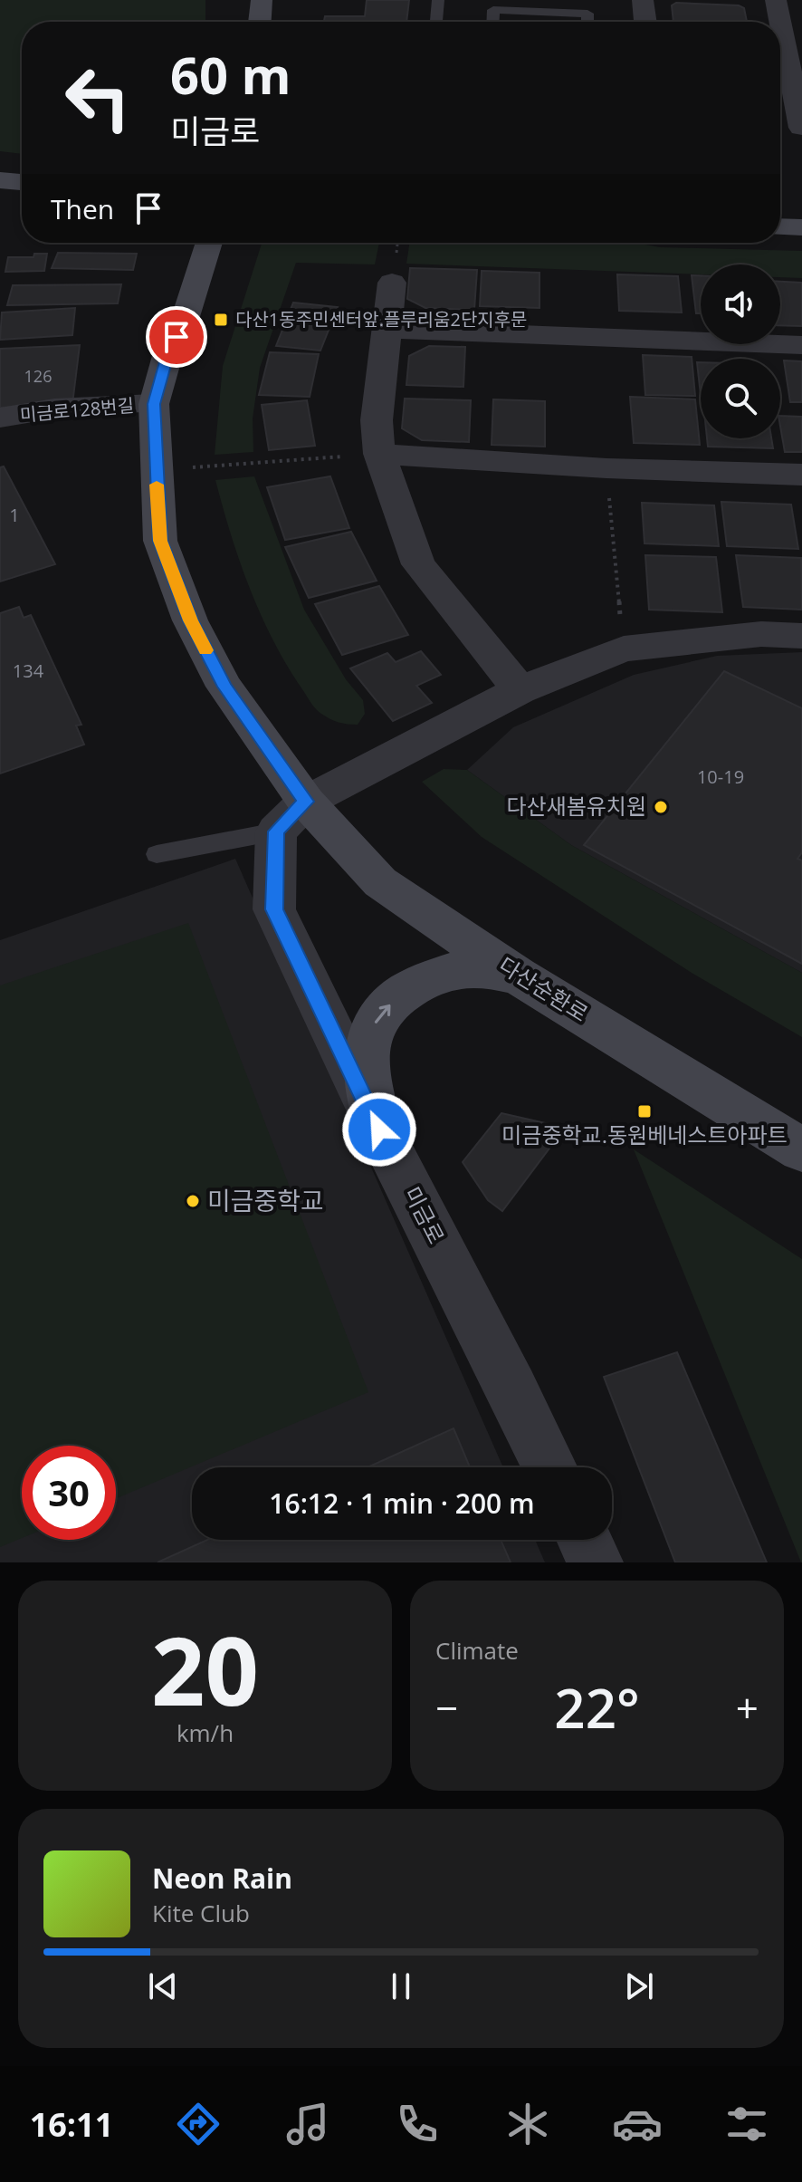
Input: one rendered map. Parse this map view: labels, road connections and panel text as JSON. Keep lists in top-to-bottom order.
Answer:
{
  "streets": {
    "street": ["미금로128번길", "다산순환로", "미금로"]
  },
  "crossings": [
    ["다산순환로", "미금로"]
  ],
  "places": {
    "transit": ["다산1동주민센터앞.플루리움2단지후문", "미금중학교.동원베네스트아파트"],
    "other": ["다산새봄유치원", "미금중학교"]
  },
  "house_numbers": [
    "126",
    "1",
    "134",
    "10-19"
  ],
  "page": {
    "turn": ["60 m", "미금로"],
    "then": "Then",
    "limit": "30",
    "trip": "16:12 · 1 min · 200 m",
    "tile": [
      ["20", "km/h"],
      "Climate"
    ],
    "heat": ["−", "22°", "+"],
    "song": ["Neon Rain", "Kite Club"],
    "tabs": "16:11"
  }
}
